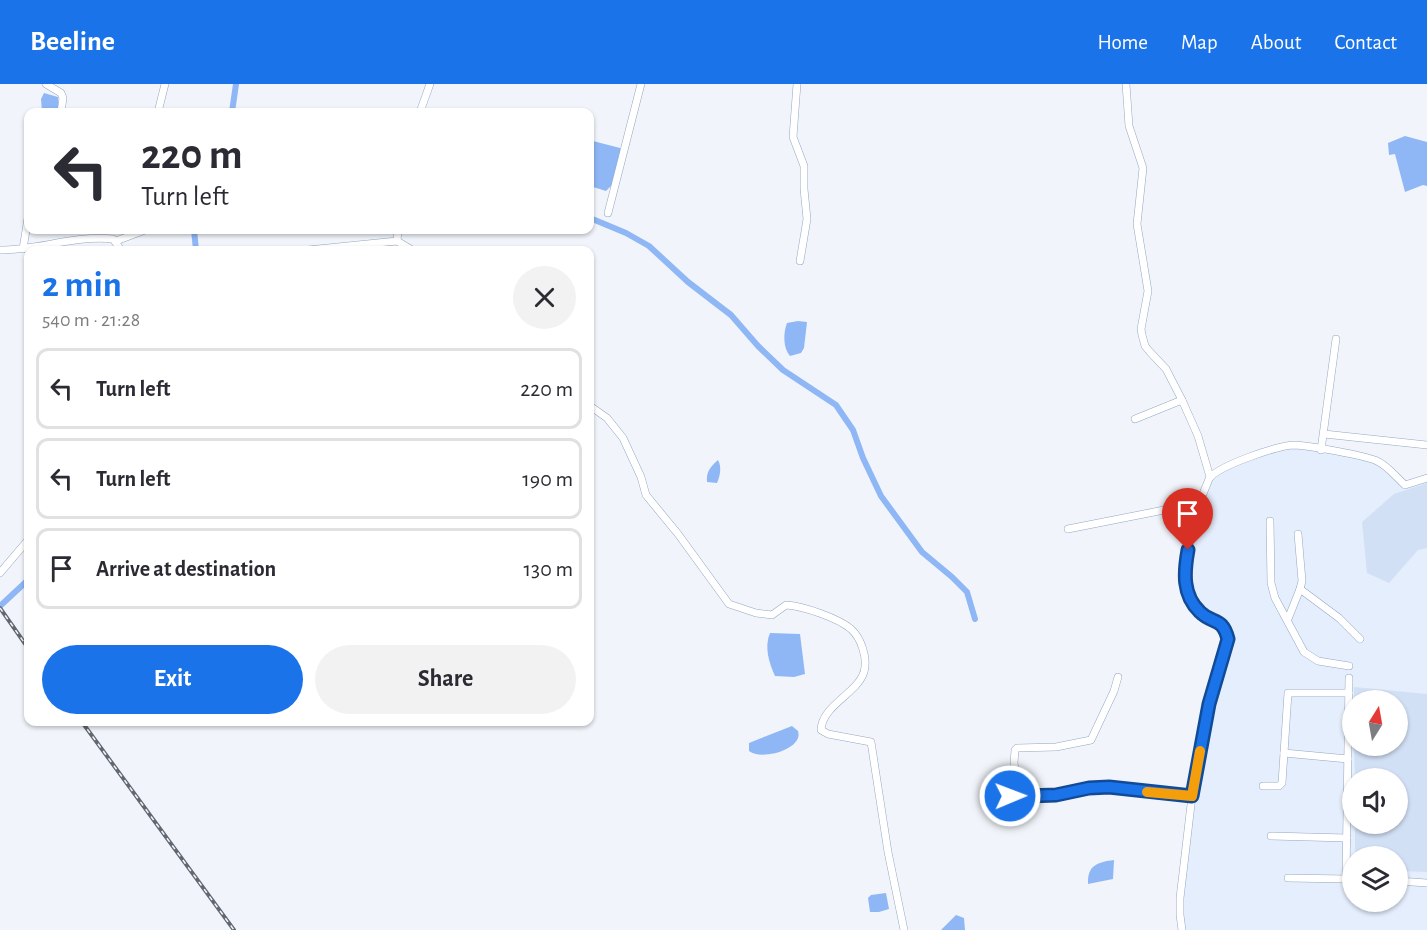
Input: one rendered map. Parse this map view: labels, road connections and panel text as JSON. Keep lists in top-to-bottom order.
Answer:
{
  "north": "top",
  "page": {
    "header": "Beeline",
    "nav": [
      "Home",
      "Map",
      "About",
      "Contact"
    ],
    "turn": ["220 m", "Turn left"],
    "heading": ["2 min", "540 m · 21:28"],
    "list": [
      {
        "name": "Turn left",
        "value": "220 m"
      },
      {
        "name": "Turn left",
        "value": "190 m"
      },
      {
        "name": "Arrive at destination",
        "value": "130 m"
      }
    ],
    "buttons": ["Exit", "Share"]
  }
}
